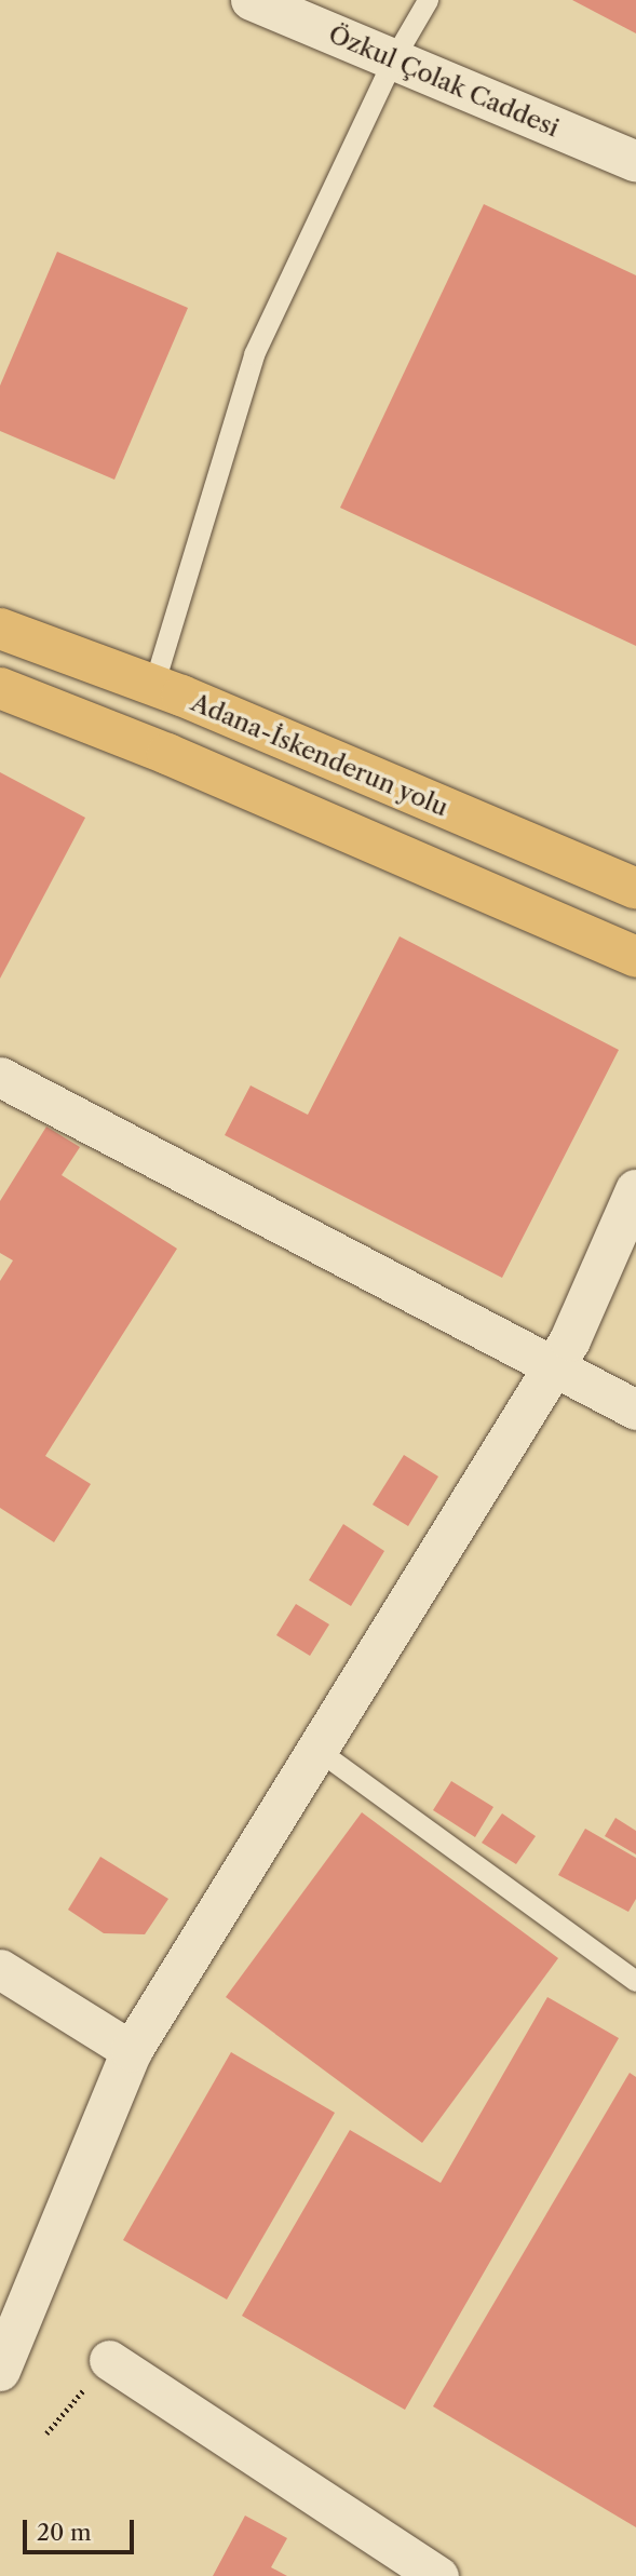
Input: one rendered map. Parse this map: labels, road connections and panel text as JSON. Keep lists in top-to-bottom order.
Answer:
{
  "streets": {
    "highway": ["Adana-İskenderun yolu"],
    "street": ["Özkul Çolak Caddesi"]
  },
  "scale_bar": "20 m"
}
